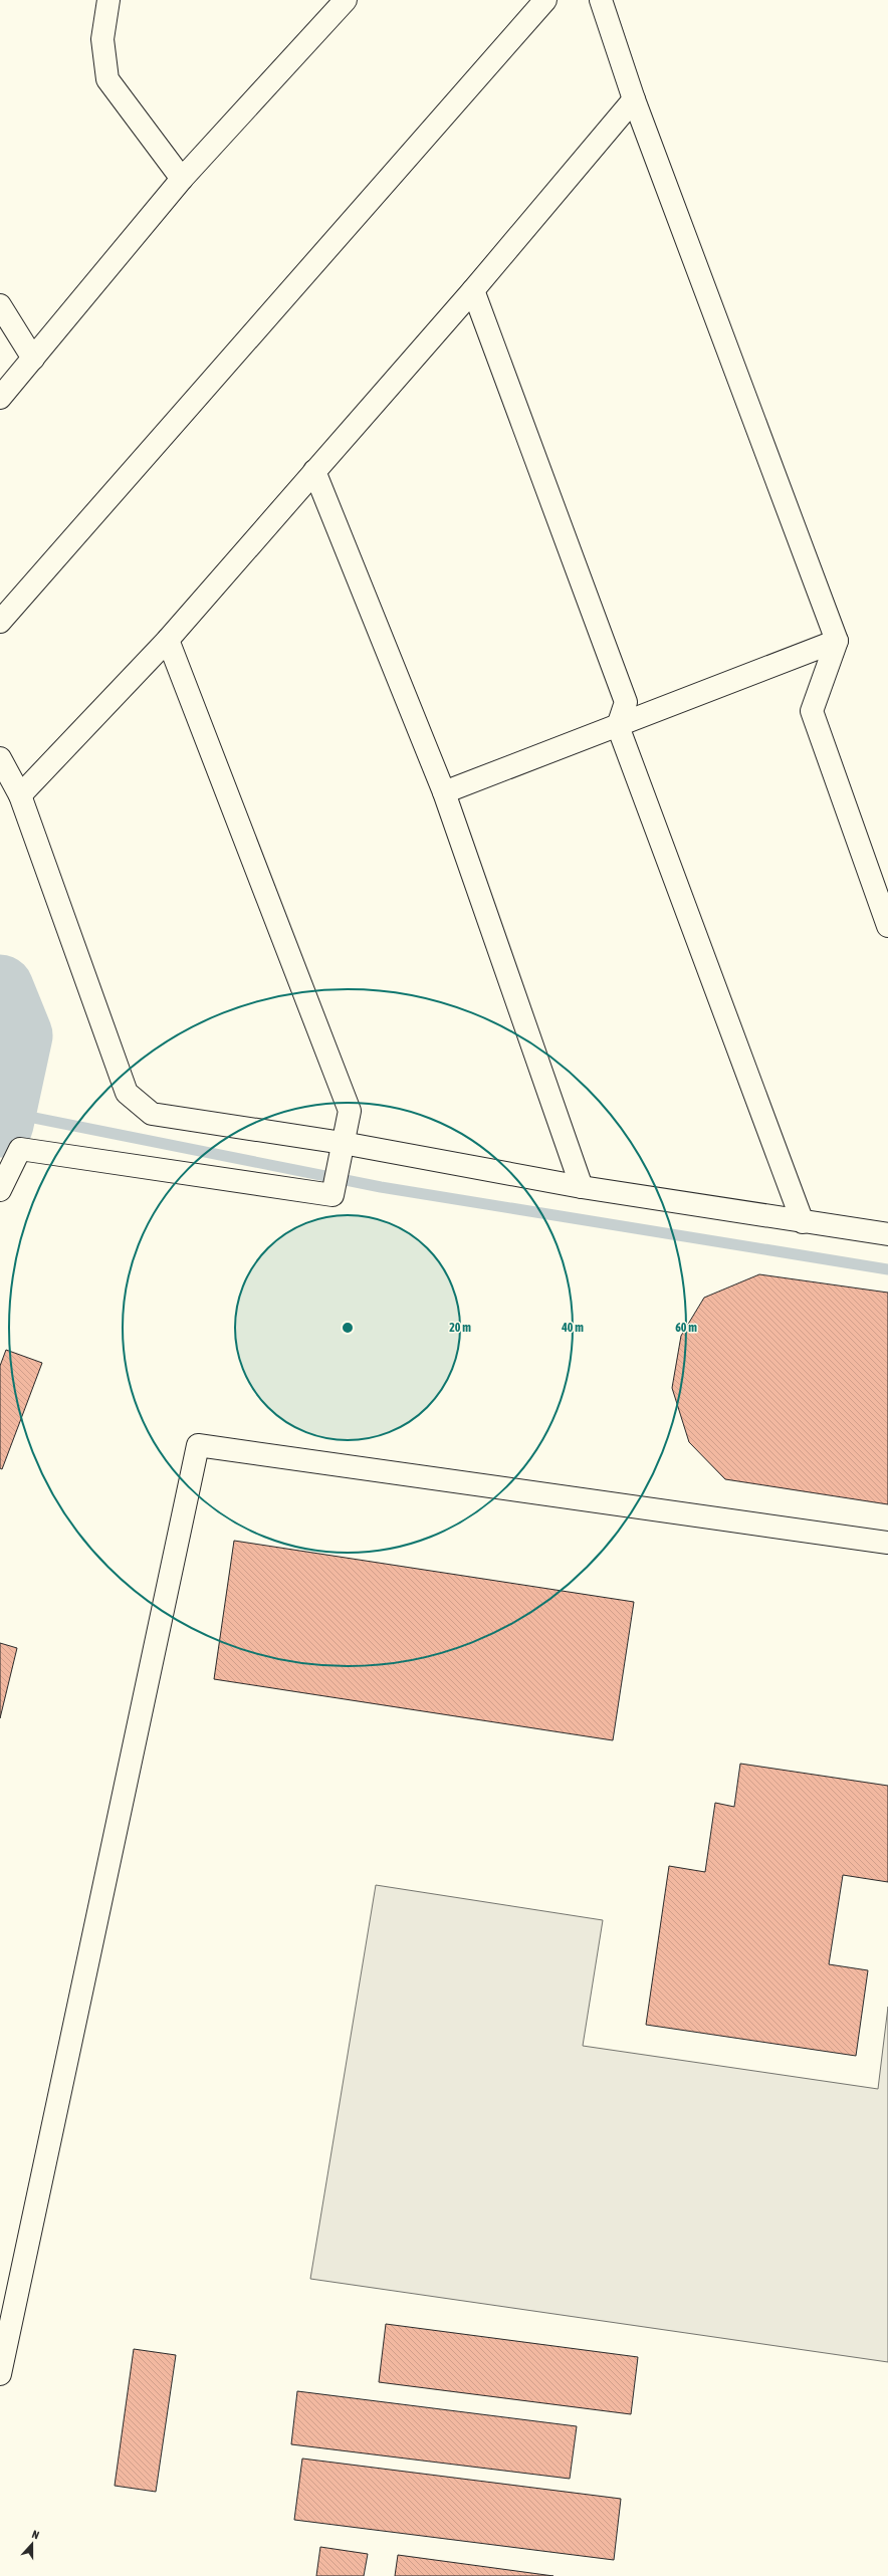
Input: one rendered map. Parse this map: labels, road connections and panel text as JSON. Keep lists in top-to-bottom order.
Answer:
{
  "north": "top",
  "rings": ["20 m", "40 m", "60 m"]
}
